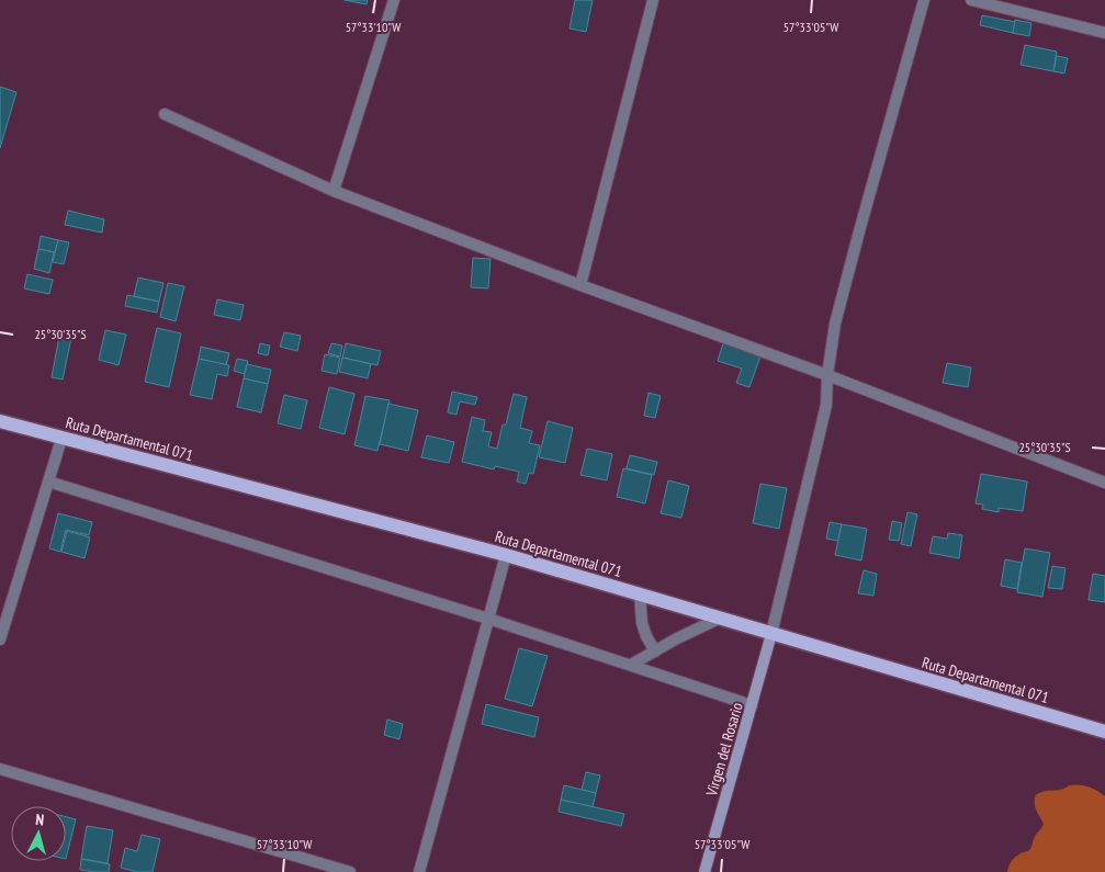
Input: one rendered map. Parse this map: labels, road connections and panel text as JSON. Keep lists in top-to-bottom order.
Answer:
{
  "streets": {
    "main road": ["Ruta Departamental 071"],
    "street": ["Virgen del Rosario"]
  },
  "crossings": [
    ["Ruta Departamental 071", "Virgen del Rosario"]
  ],
  "north": "top",
  "coordinates": ["57°33'10\"W", "57°33'05\"W", "25°30'35\"S"]
}
